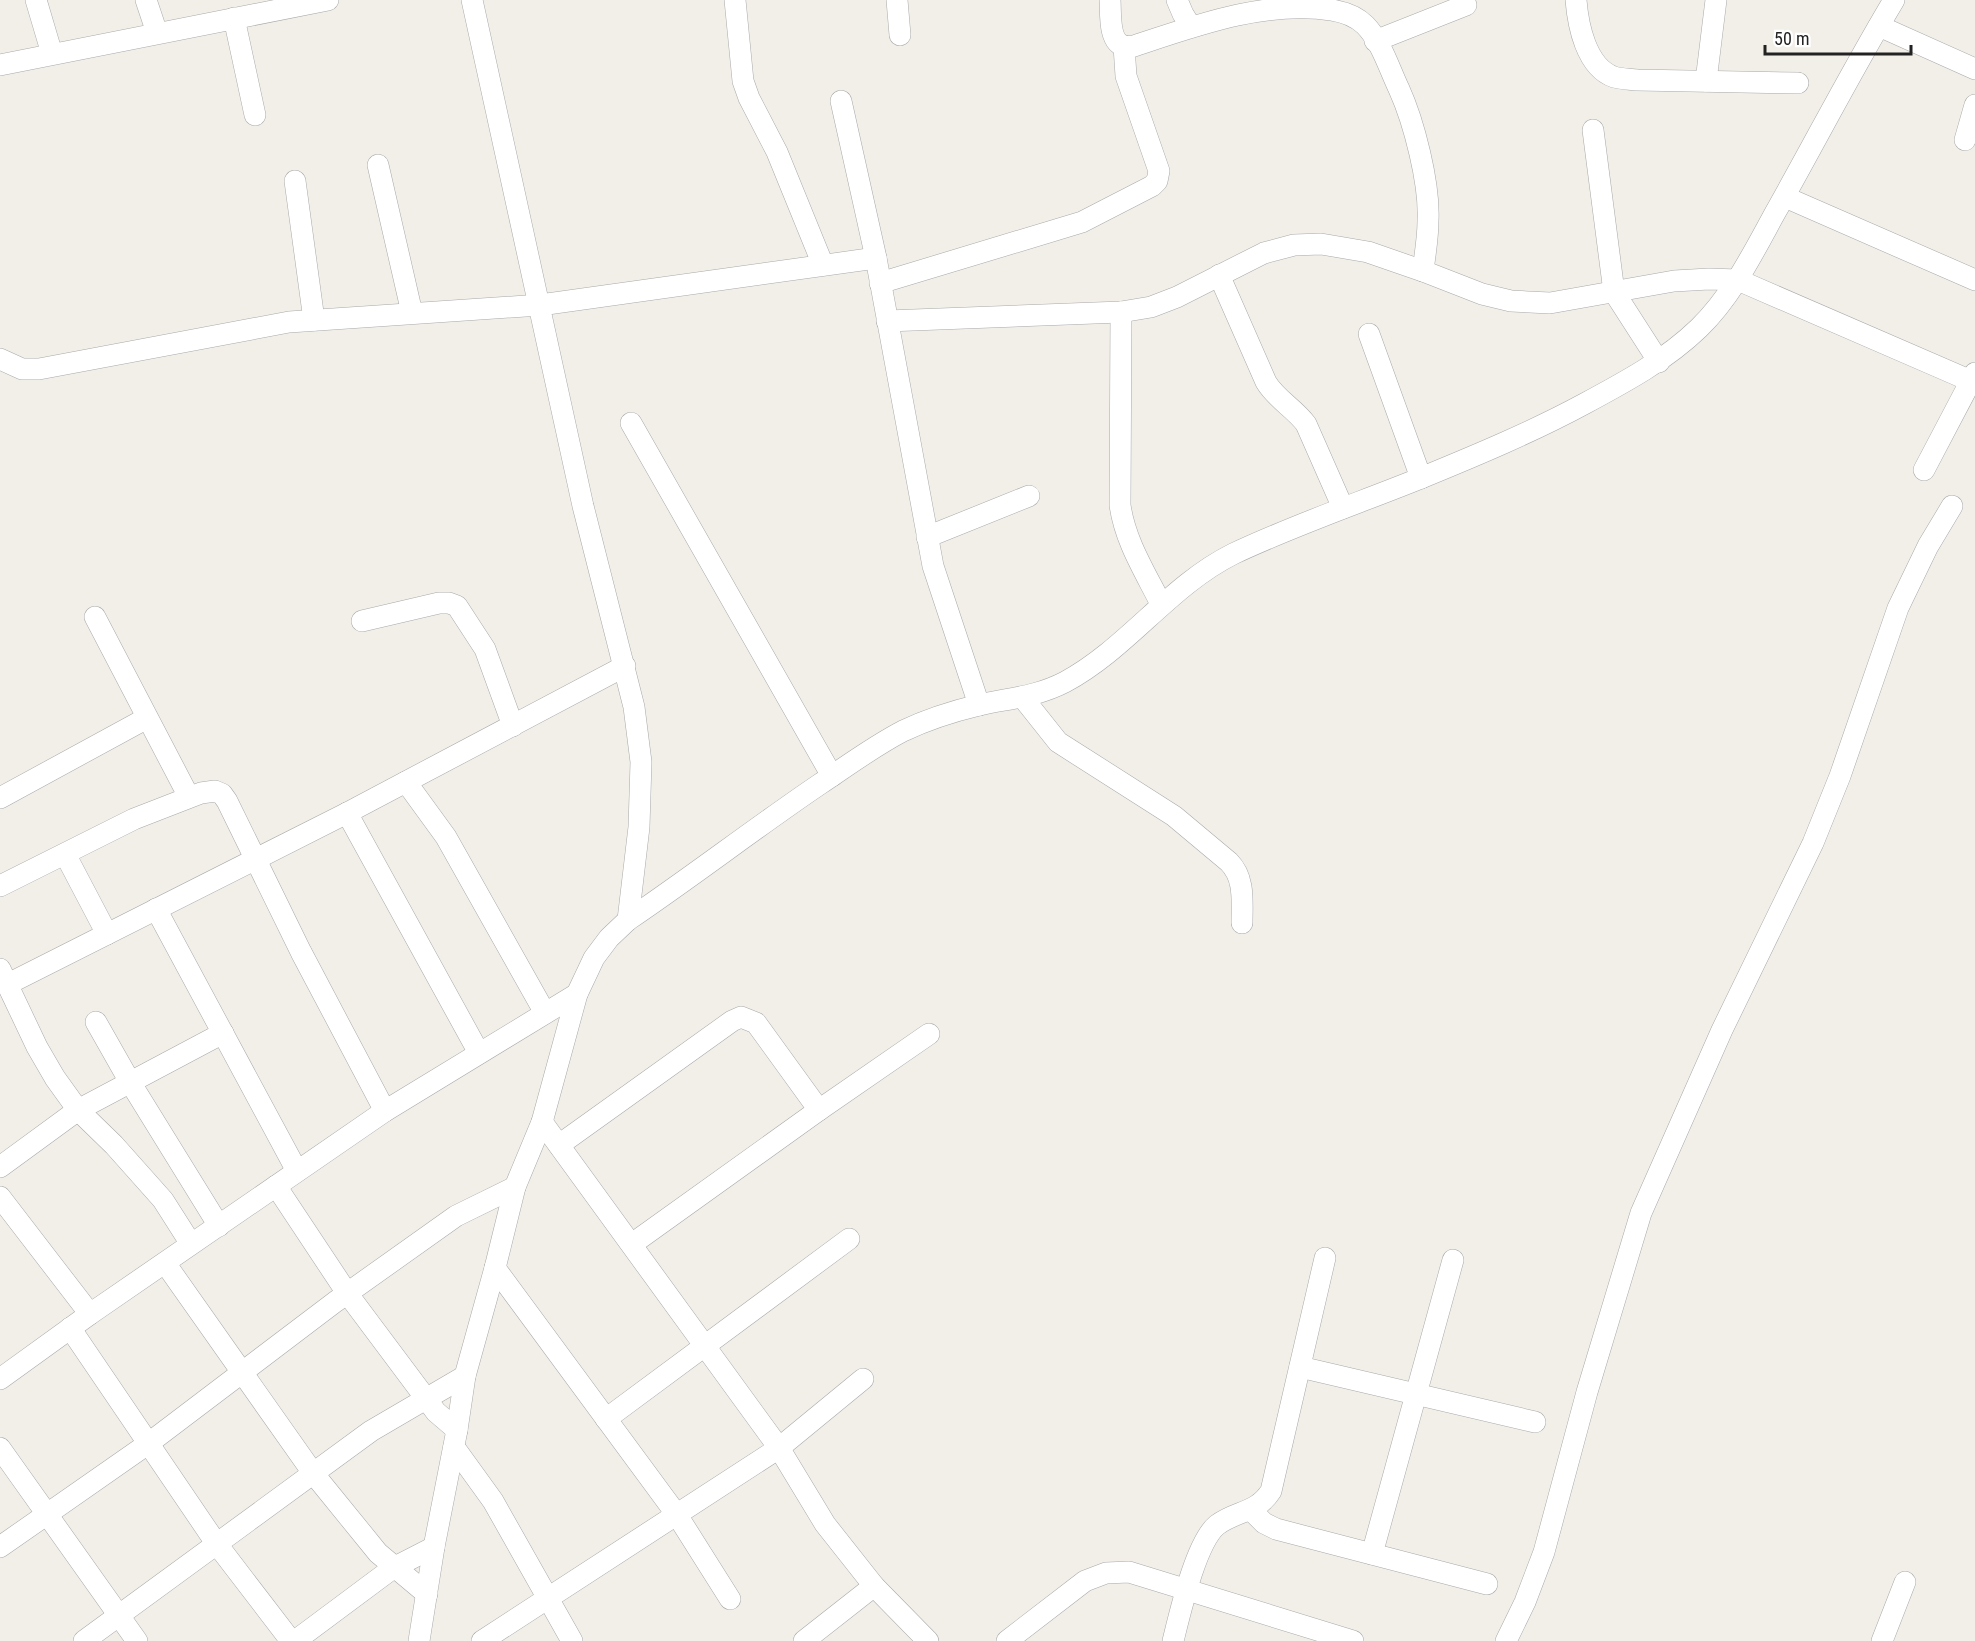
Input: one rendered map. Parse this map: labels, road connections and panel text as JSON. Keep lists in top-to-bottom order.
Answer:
{
  "scale_bar": "50 m"
}
